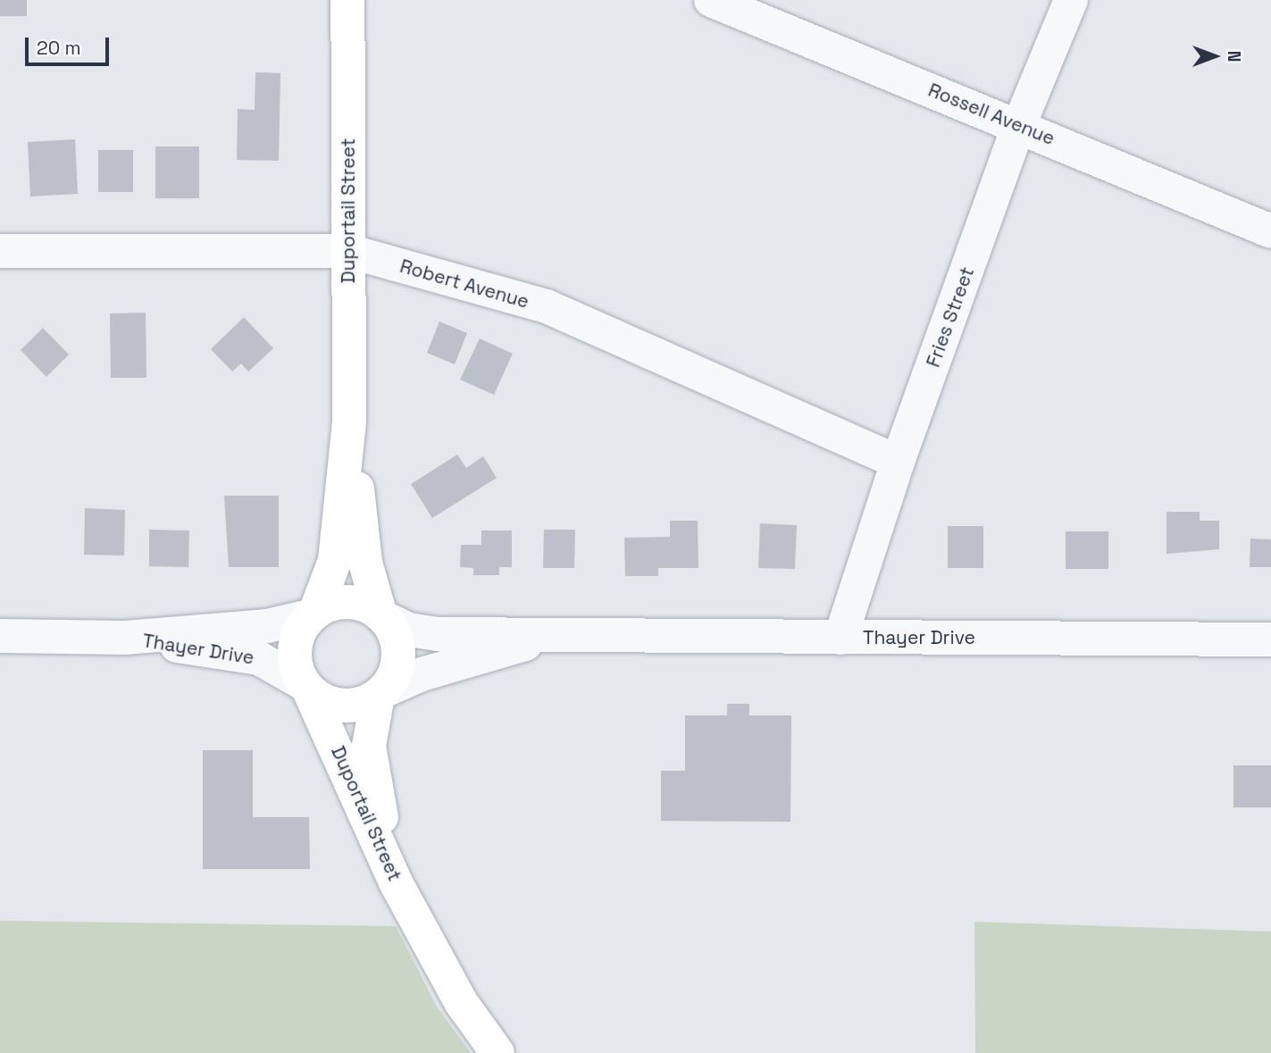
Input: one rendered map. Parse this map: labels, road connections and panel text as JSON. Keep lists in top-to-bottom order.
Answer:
{
  "streets": {
    "main road": ["Duportail Street"],
    "street": [
      "Rossell Avenue",
      "Robert Avenue",
      "Fries Street",
      "Thayer Drive"
    ]
  },
  "crossings": [
    ["Rossell Avenue", "Fries Street"],
    ["Duportail Street", "Robert Avenue"],
    ["Duportail Street", "Thayer Drive"],
    ["Robert Avenue", "Fries Street"],
    ["Fries Street", "Thayer Drive"]
  ],
  "scale_bar": "20 m",
  "north": "right"
}
